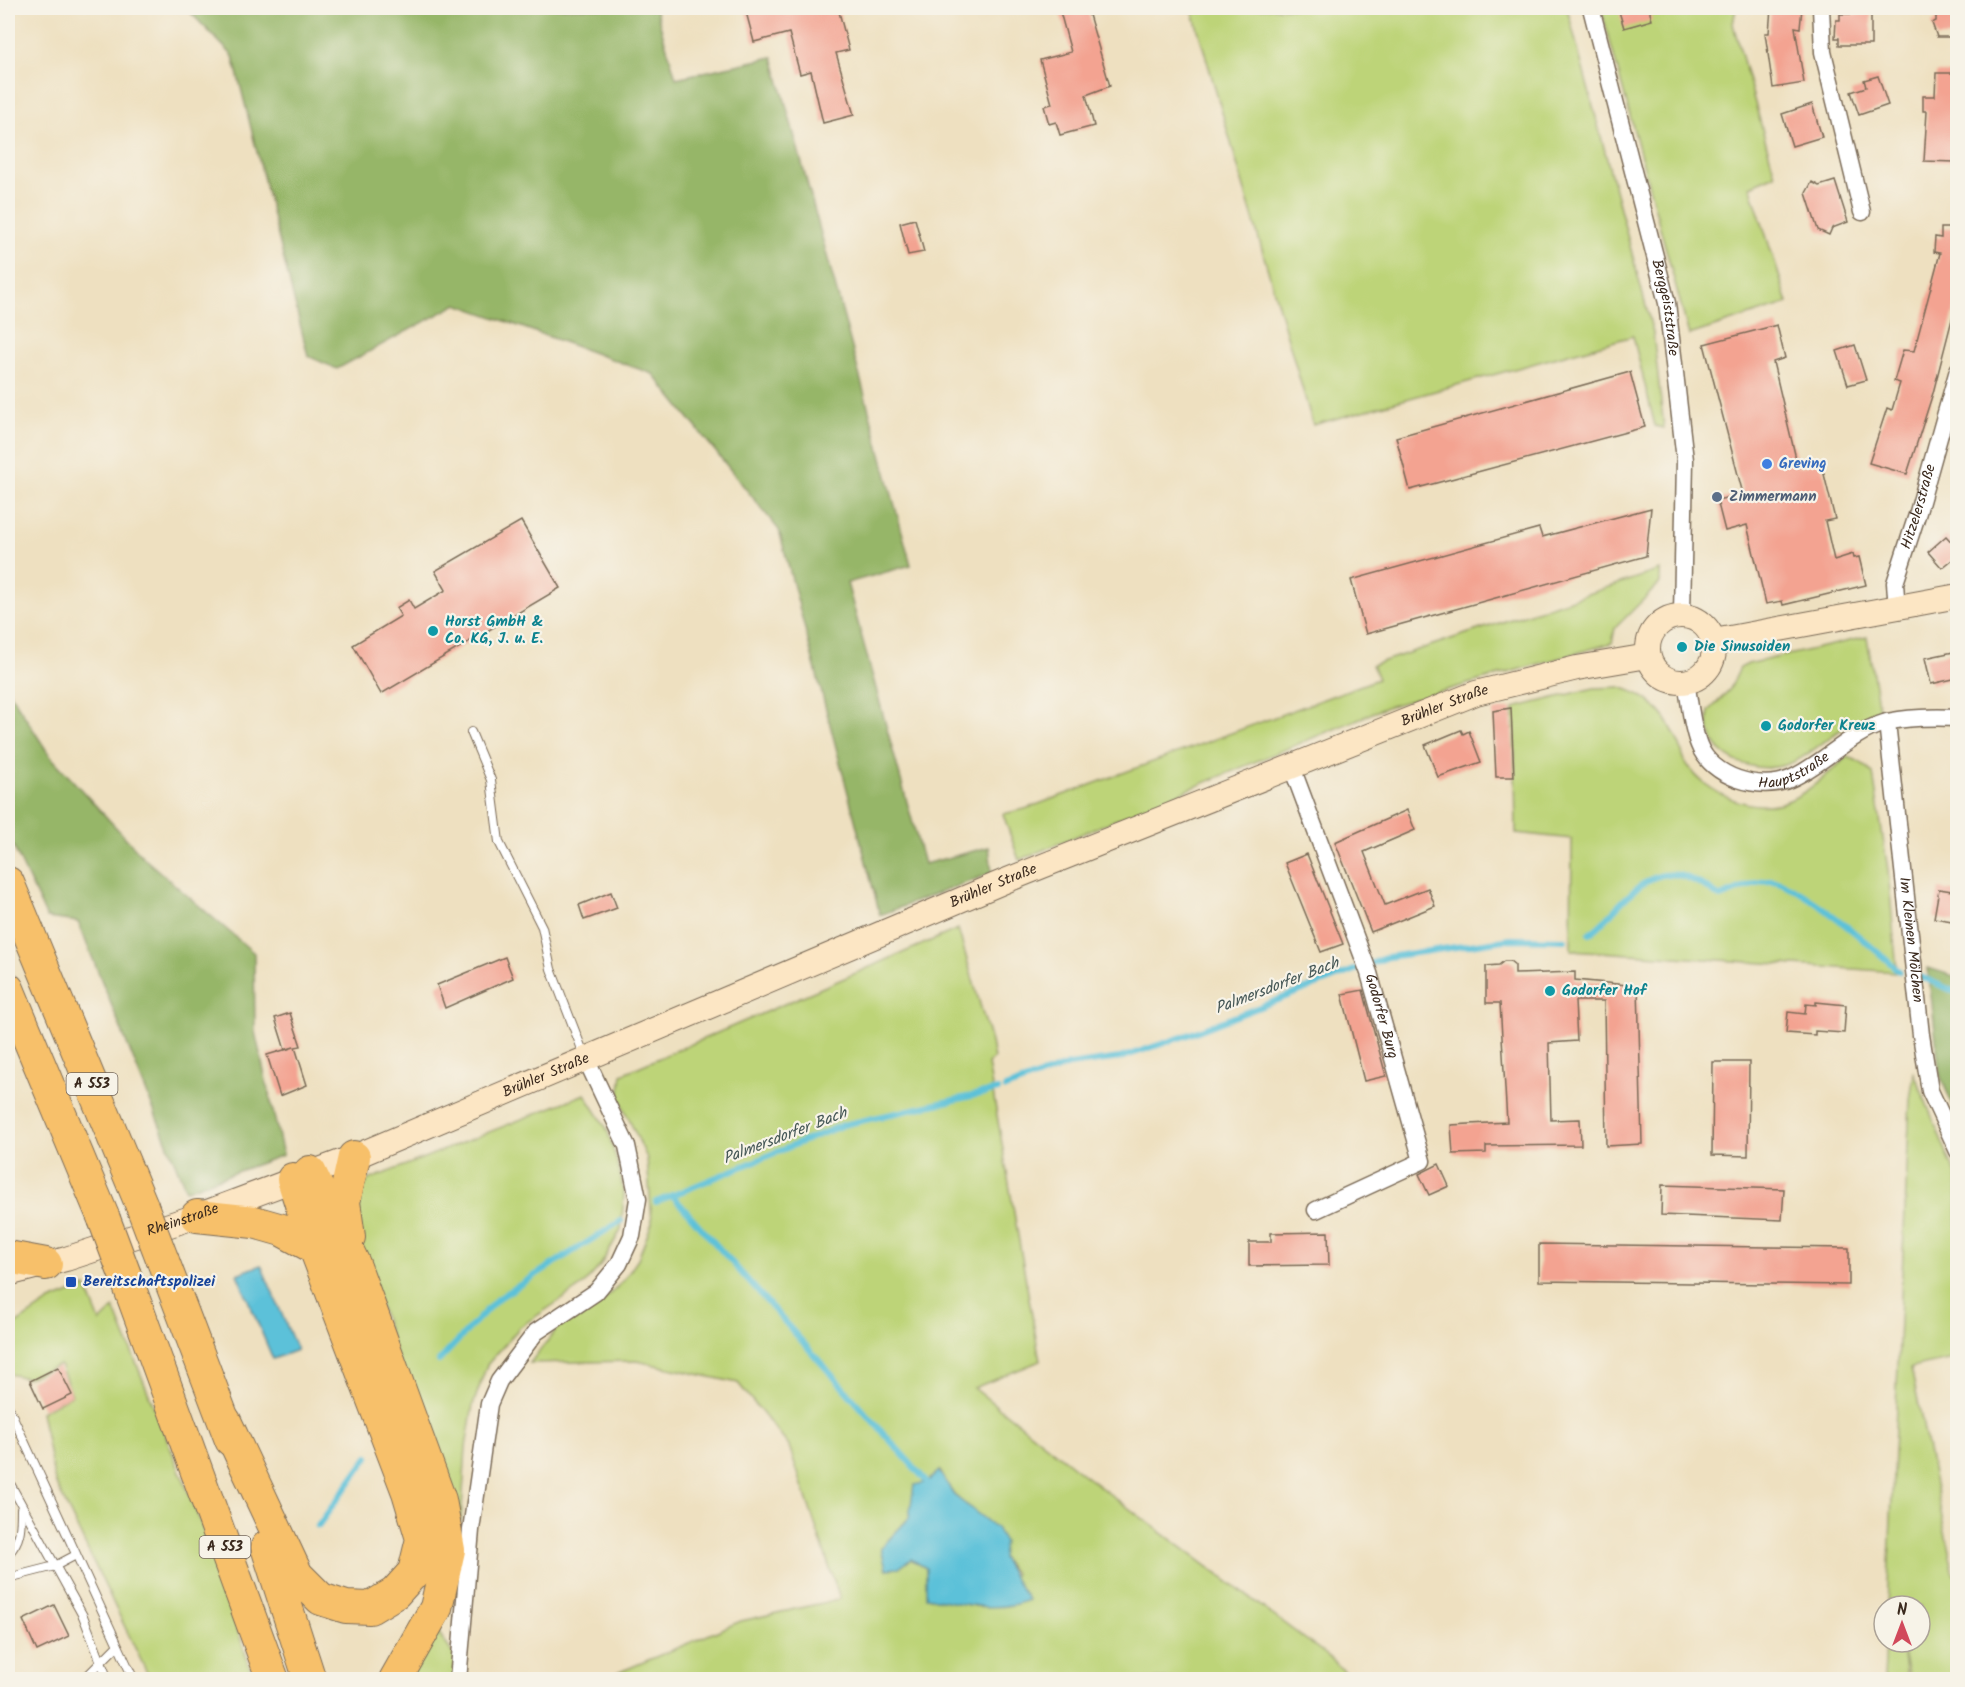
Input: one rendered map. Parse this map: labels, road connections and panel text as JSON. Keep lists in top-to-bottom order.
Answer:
{
  "streets": {
    "highway": ["A 553"],
    "main road": ["Brühler Straße", "Rheinstraße"],
    "street": [
      "Berggeiststraße",
      "Hitzelerstraße",
      "Hauptstraße",
      "Im Kleinen Mölchen",
      "Godorfer Burg"
    ]
  },
  "crossings": [
    ["Berggeiststraße", "Brühler Straße"],
    ["Berggeiststraße", "Hauptstraße"],
    ["Brühler Straße", "Hauptstraße"],
    ["Brühler Straße", "Godorfer Burg"],
    ["Brühler Straße", "Rheinstraße"],
    ["Hauptstraße", "Im Kleinen Mölchen"]
  ],
  "water": ["Palmersdorfer Bach"],
  "places": {
    "other": [
      "Greving",
      "Zimmermann",
      "Horst GmbH & Co. KG, J. u. E.",
      "Die Sinusoiden",
      "Godorfer Kreuz",
      "Godorfer Hof"
    ],
    "transit": ["Bereitschaftspolizei"]
  },
  "north": "top"
}
